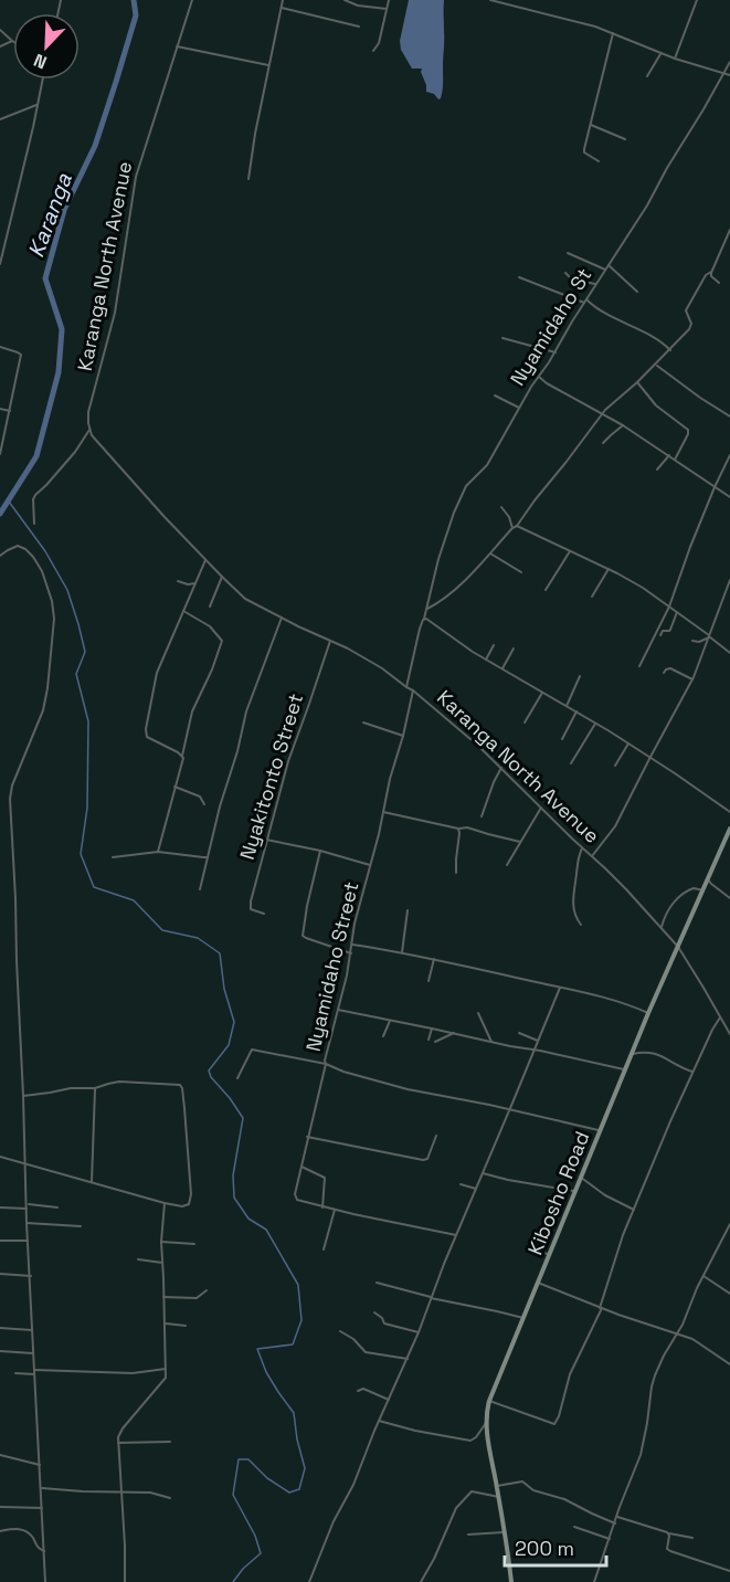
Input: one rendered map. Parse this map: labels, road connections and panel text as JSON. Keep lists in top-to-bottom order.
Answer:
{
  "streets": {
    "street": [
      "Karanga North Avenue",
      "Nyamidaho St",
      "Nyakitonto Street",
      "Nyamidaho Street",
      "Kibosho Road"
    ]
  },
  "crossings": [
    ["Karanga North Avenue", "Nyamidaho St"],
    ["Karanga North Avenue", "Nyakitonto Street"],
    ["Karanga North Avenue", "Nyamidaho Street"],
    ["Karanga North Avenue", "Kibosho Road"],
    ["Nyamidaho Street", "Kibosho Road"]
  ],
  "water": ["Karanga"],
  "scale_bar": "200 m",
  "north": "bottom left"
}
